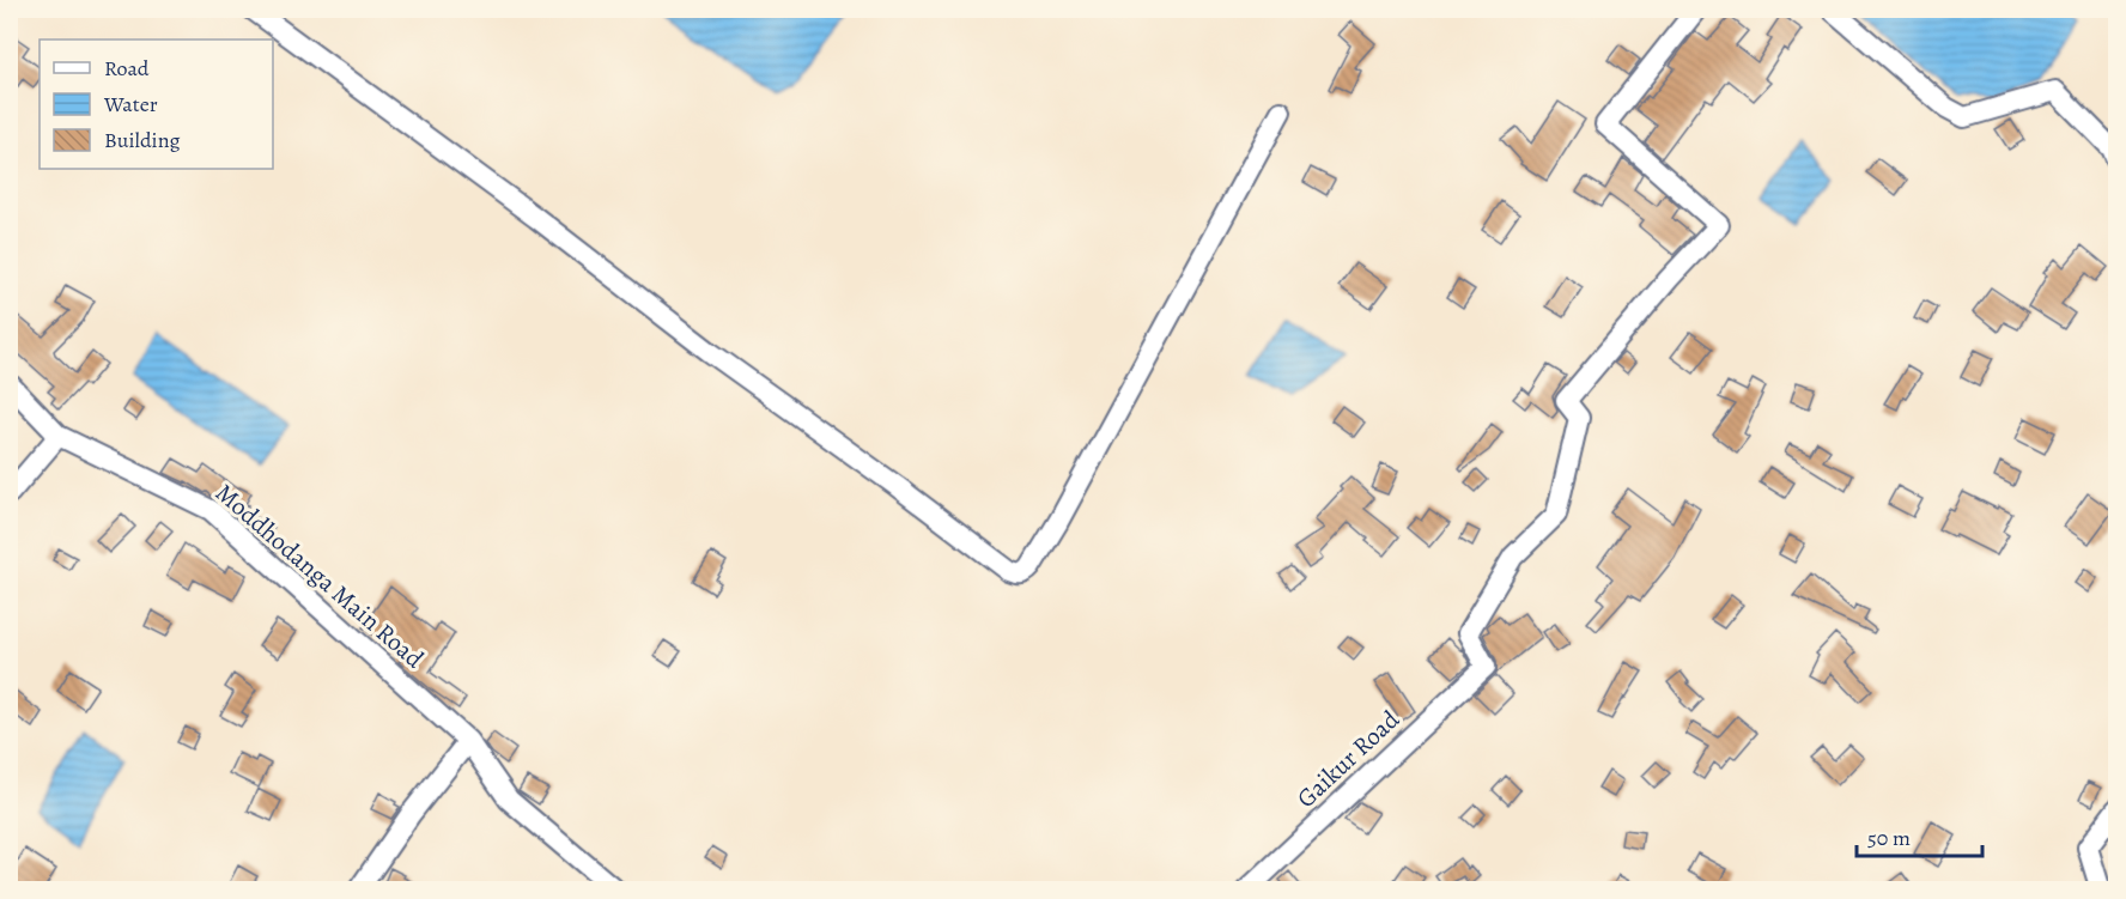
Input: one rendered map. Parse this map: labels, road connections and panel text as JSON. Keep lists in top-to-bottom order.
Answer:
{
  "streets": {
    "street": ["Moddhodanga Main Road", "Gaikur Road"]
  },
  "legend": ["Road", "Water", "Building"],
  "scale_bar": "50 m"
}
